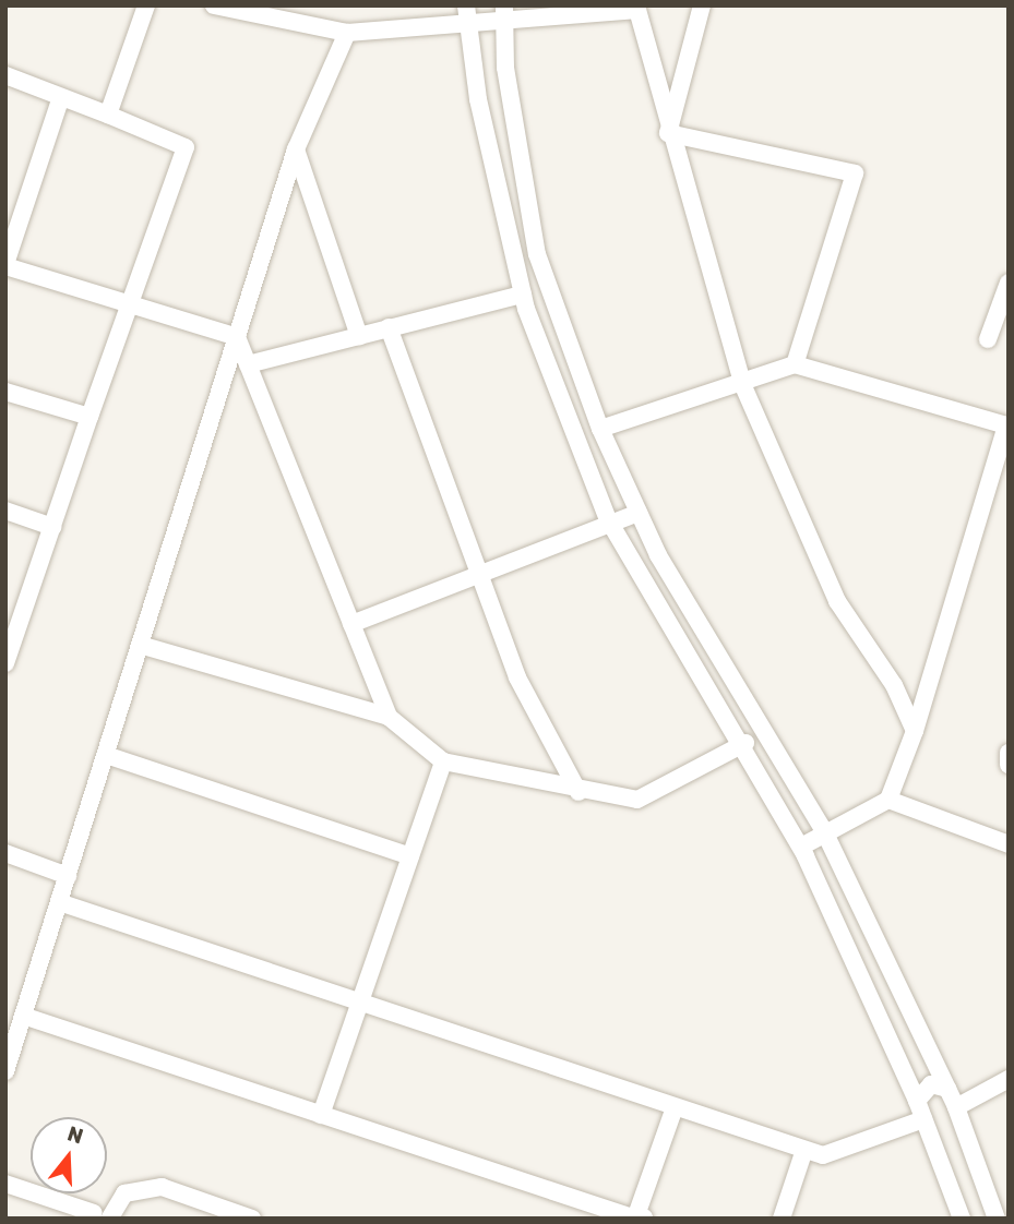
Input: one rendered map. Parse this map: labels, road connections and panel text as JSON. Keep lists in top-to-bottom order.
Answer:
{
  "north": "top"
}
